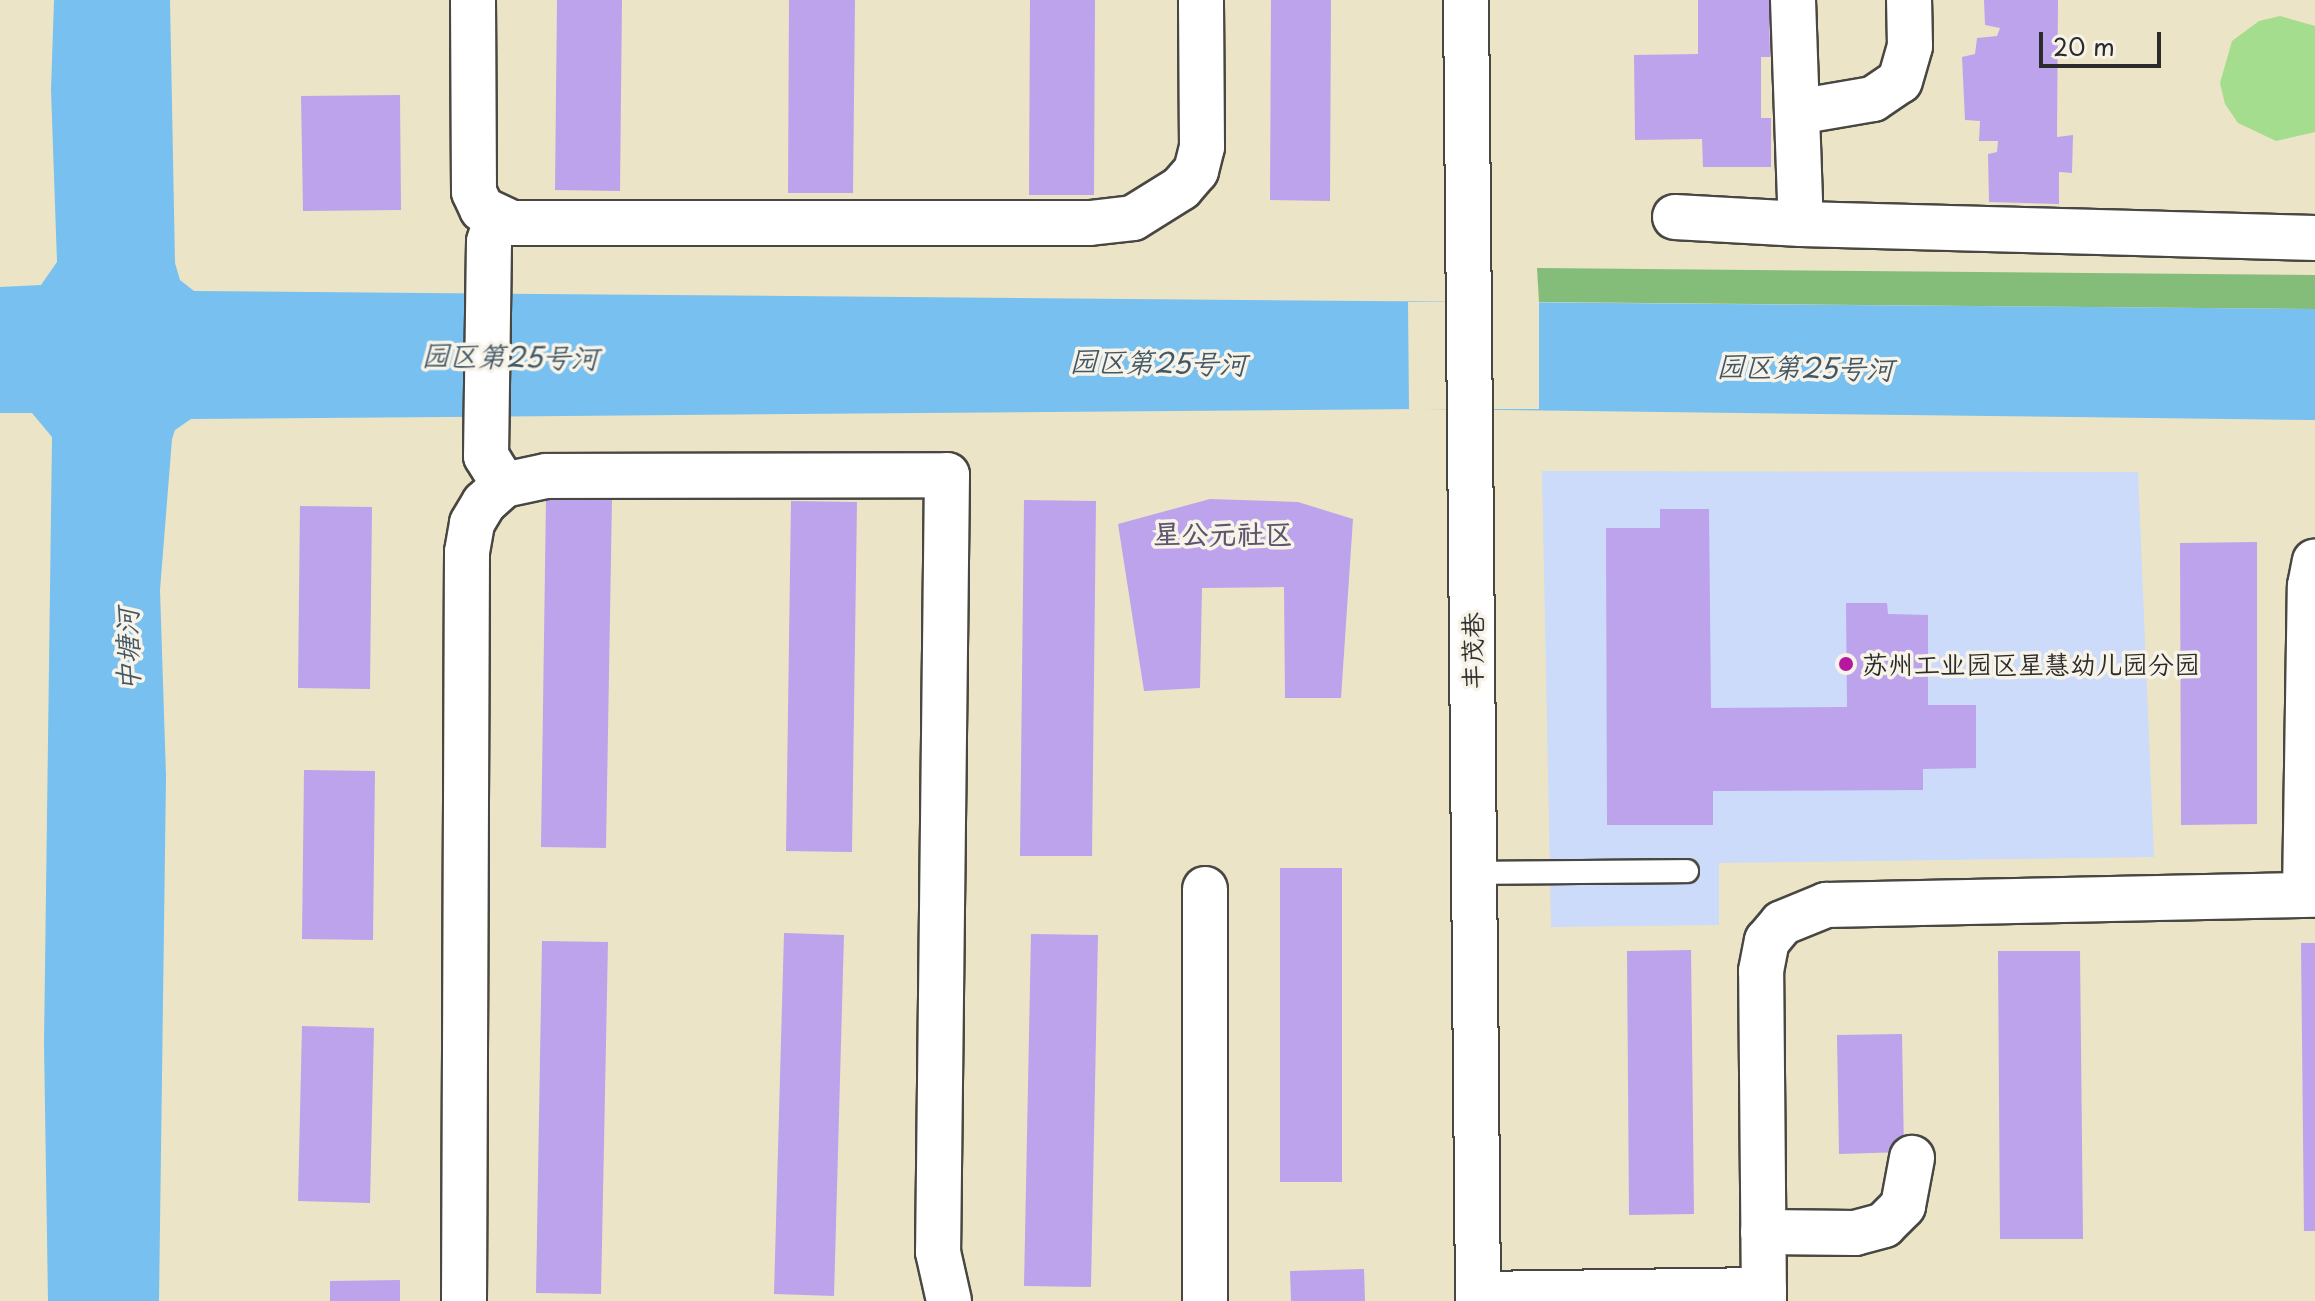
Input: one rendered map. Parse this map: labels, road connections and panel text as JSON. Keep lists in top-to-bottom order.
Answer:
{
  "streets": {
    "street": ["丰茂巷"]
  },
  "districts": ["星公元社区"],
  "water": ["园区第25号河", "中塘河"],
  "places": ["苏州工业园区星慧幼儿园分园"],
  "scale_bar": "20 m"
}
